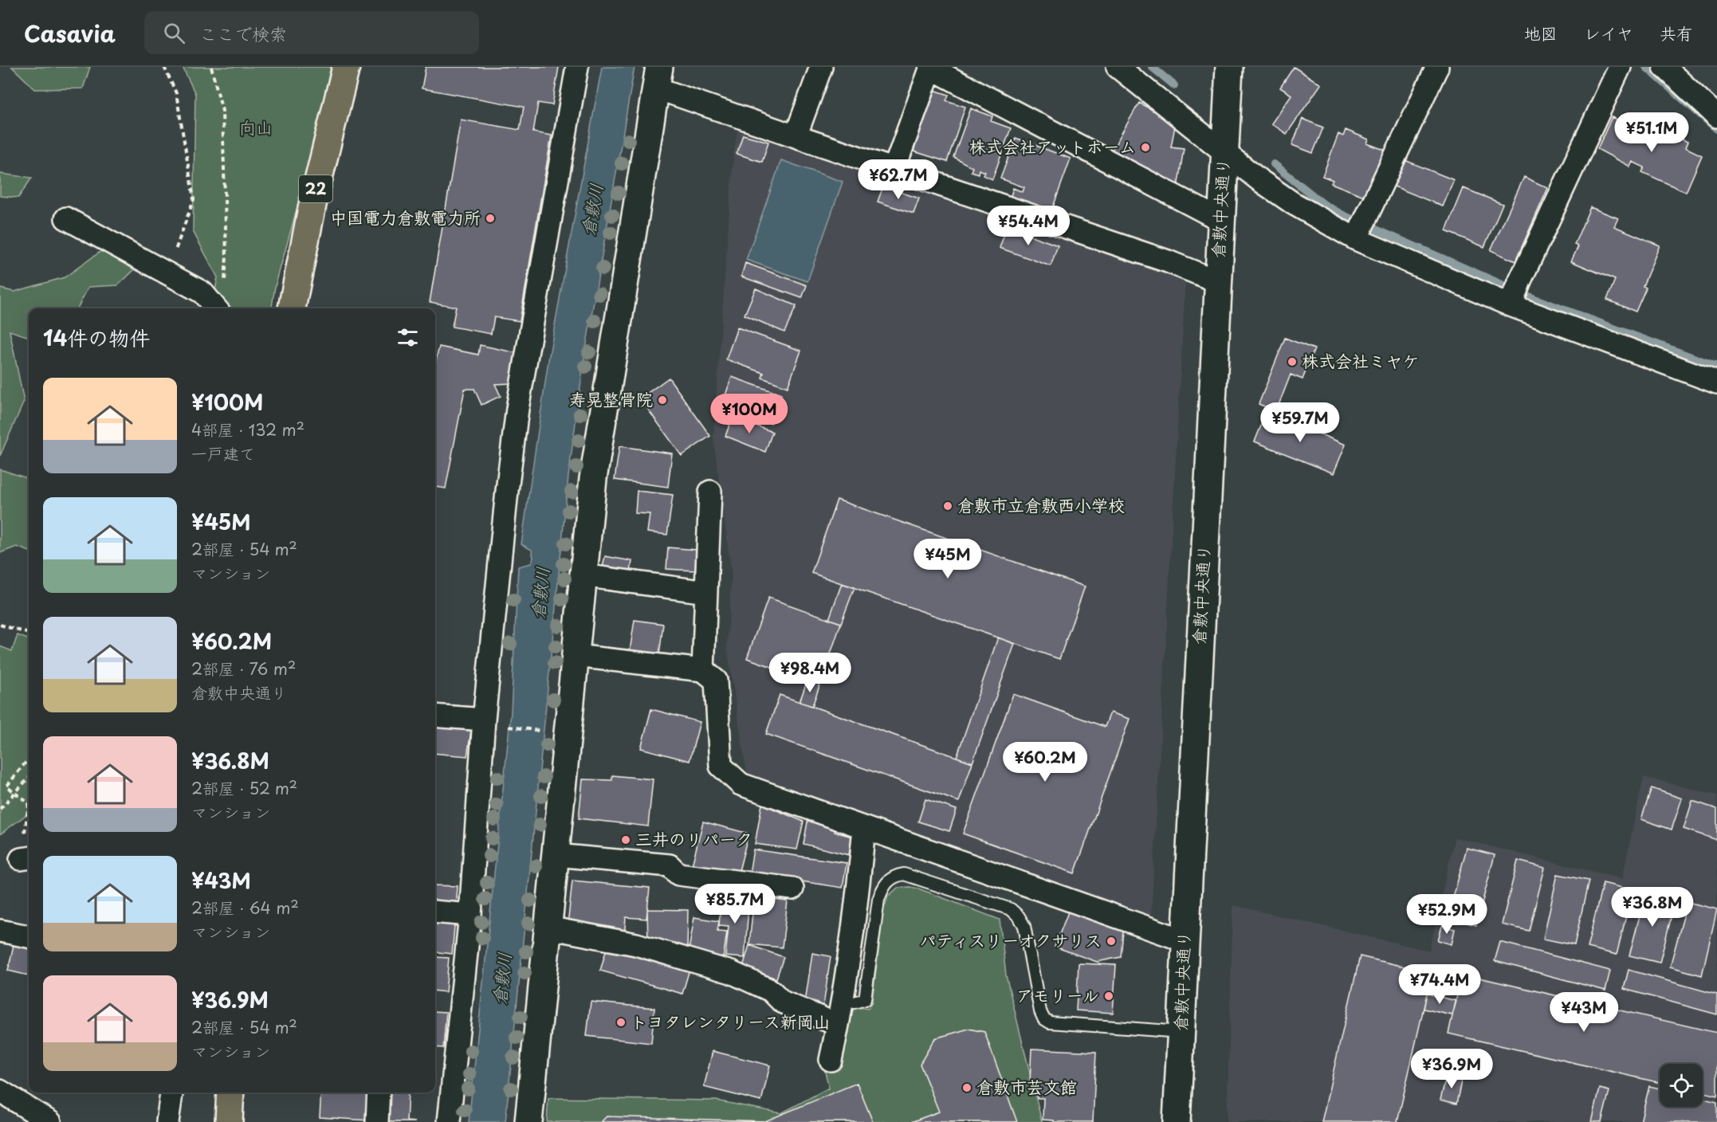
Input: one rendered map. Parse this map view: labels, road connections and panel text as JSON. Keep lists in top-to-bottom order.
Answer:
{
  "streets": {
    "main road": ["22"],
    "street": ["倉敷中央通り"]
  },
  "water": ["倉敷川"],
  "parks": ["向山"],
  "places": [
    "株式会社アットホーム",
    "中国電力倉敷電力所",
    "株式会社ミヤケ",
    "寿晃整骨院",
    "倉敷市立倉敷西小学校",
    "三井のリパーク",
    "パティスリーオクサリス",
    "アモリール",
    "トヨタレンタリース新岡山",
    "倉敷市芸文館"
  ],
  "page": {
    "header": "Casavia",
    "search": "ここで検索",
    "nav": ["地図", "レイヤ", "共有"],
    "price": [
      "¥51.1M",
      "¥62.7M",
      "¥54.4M",
      "¥100M",
      "¥59.7M",
      "¥45M",
      "¥98.4M",
      "¥60.2M",
      "¥85.7M",
      "¥36.8M",
      "¥52.9M",
      "¥74.4M",
      "¥43M",
      "¥36.9M"
    ],
    "heading": "14件の物件",
    "list": [
      {
        "name": "¥100M",
        "note": "4部屋 · 132 m² · 一戸建て"
      },
      {
        "name": "¥45M",
        "note": "2部屋 · 54 m² · マンション"
      },
      {
        "name": "¥60.2M",
        "note": "2部屋 · 76 m² · 倉敷中央通り"
      },
      {
        "name": "¥36.8M",
        "note": "2部屋 · 52 m² · マンション"
      },
      {
        "name": "¥43M",
        "note": "2部屋 · 64 m² · マンション"
      },
      {
        "name": "¥36.9M",
        "note": "2部屋 · 54 m² · マンション"
      }
    ]
  }
}
